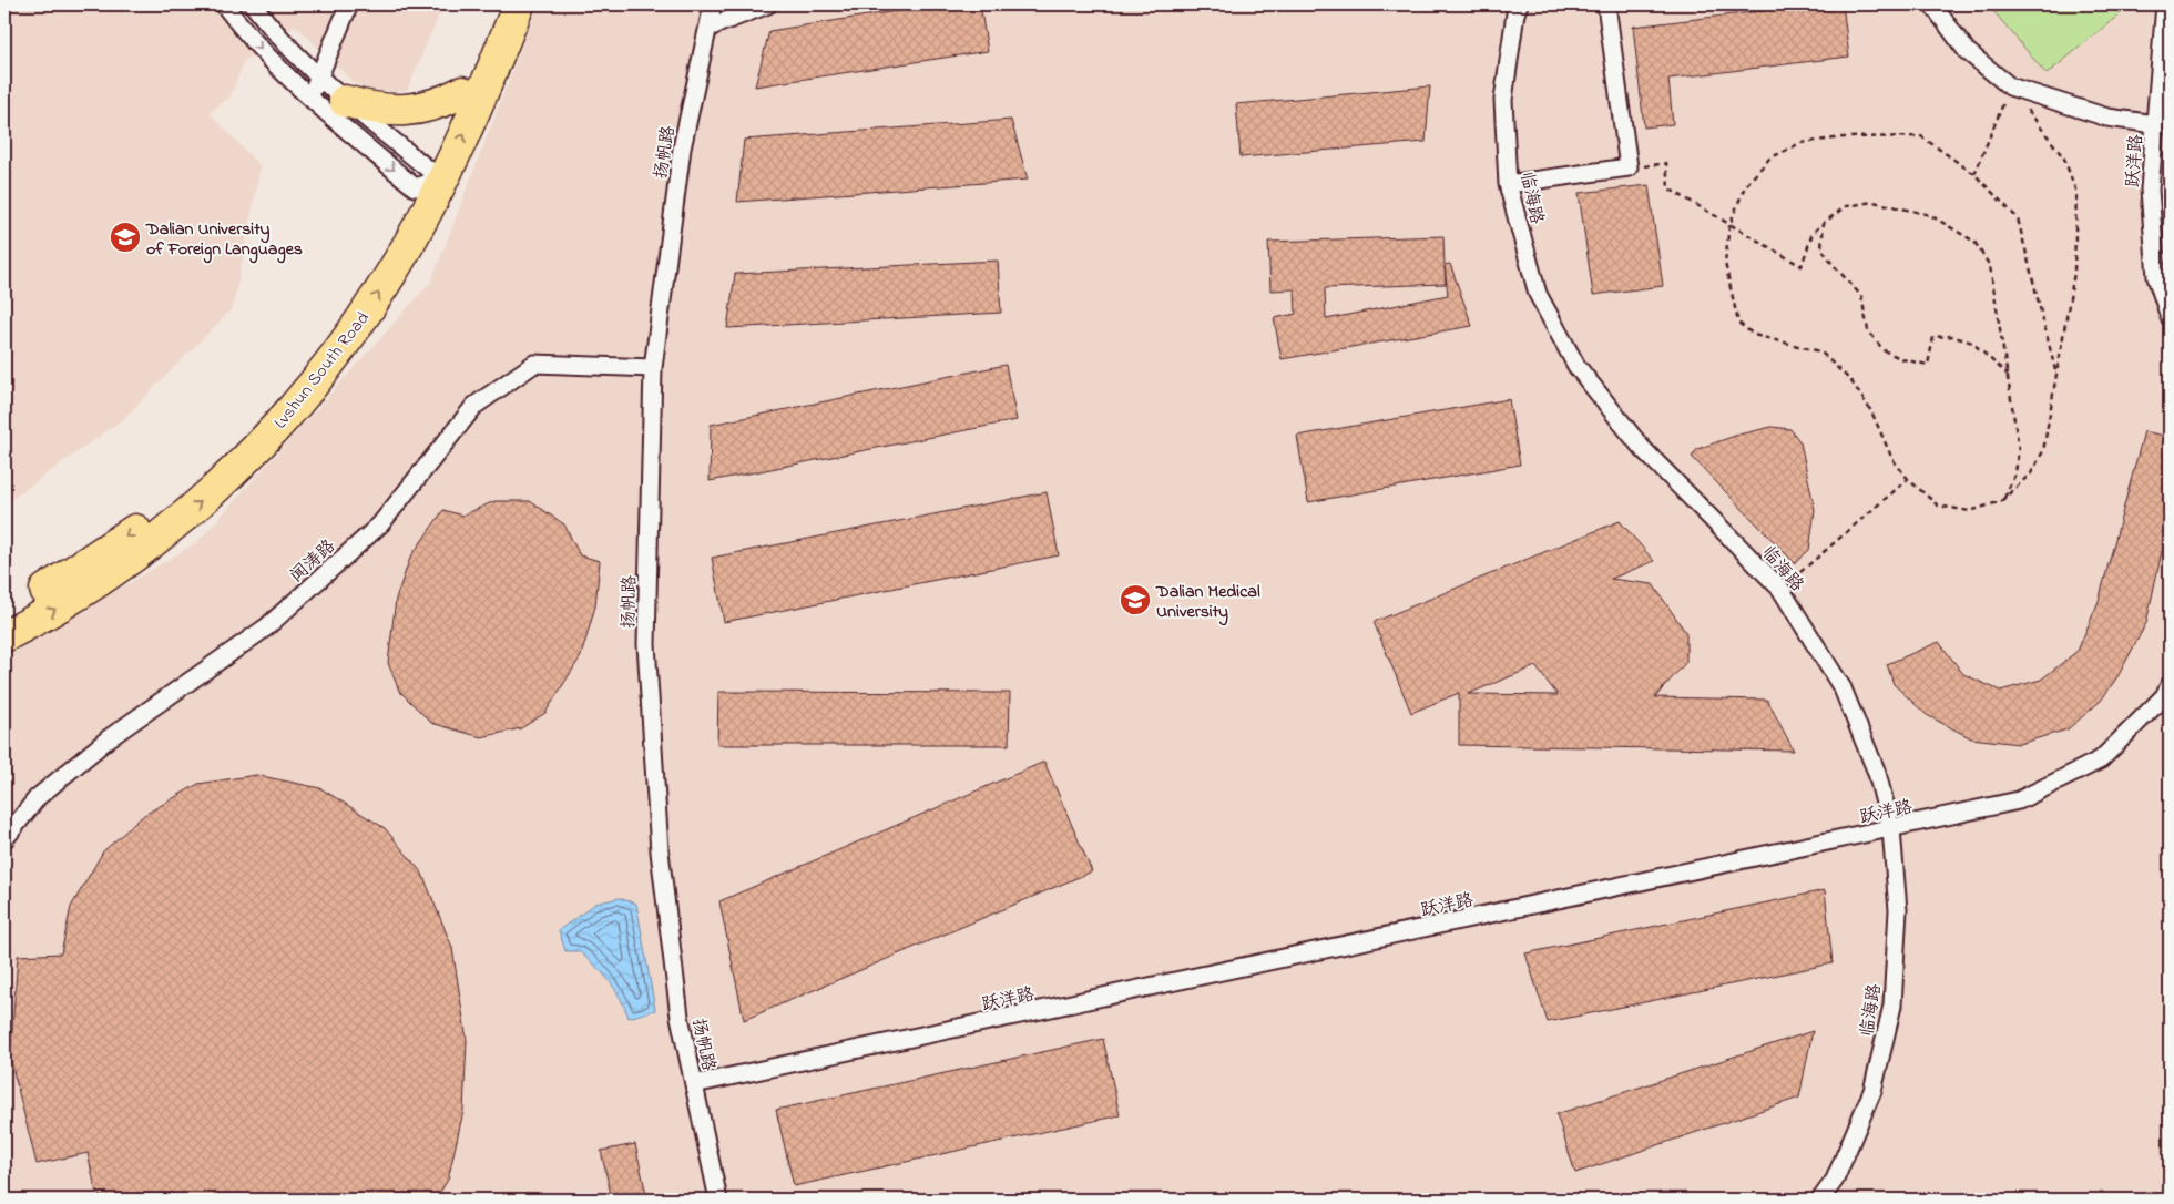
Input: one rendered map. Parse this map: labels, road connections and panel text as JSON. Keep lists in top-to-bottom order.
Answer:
{
  "streets": {
    "highway": ["Lvshun South Road"],
    "street": [
      "扬帆路",
      "跃洋路",
      "临海路",
      "闻涛路"
    ]
  },
  "crossings": [
    ["扬帆路", "跃洋路"],
    ["扬帆路", "闻涛路"],
    ["跃洋路", "临海路"]
  ],
  "places": {
    "school or university": ["Dalian University of Foreign Languages", "Dalian Medical University"]
  }
}
